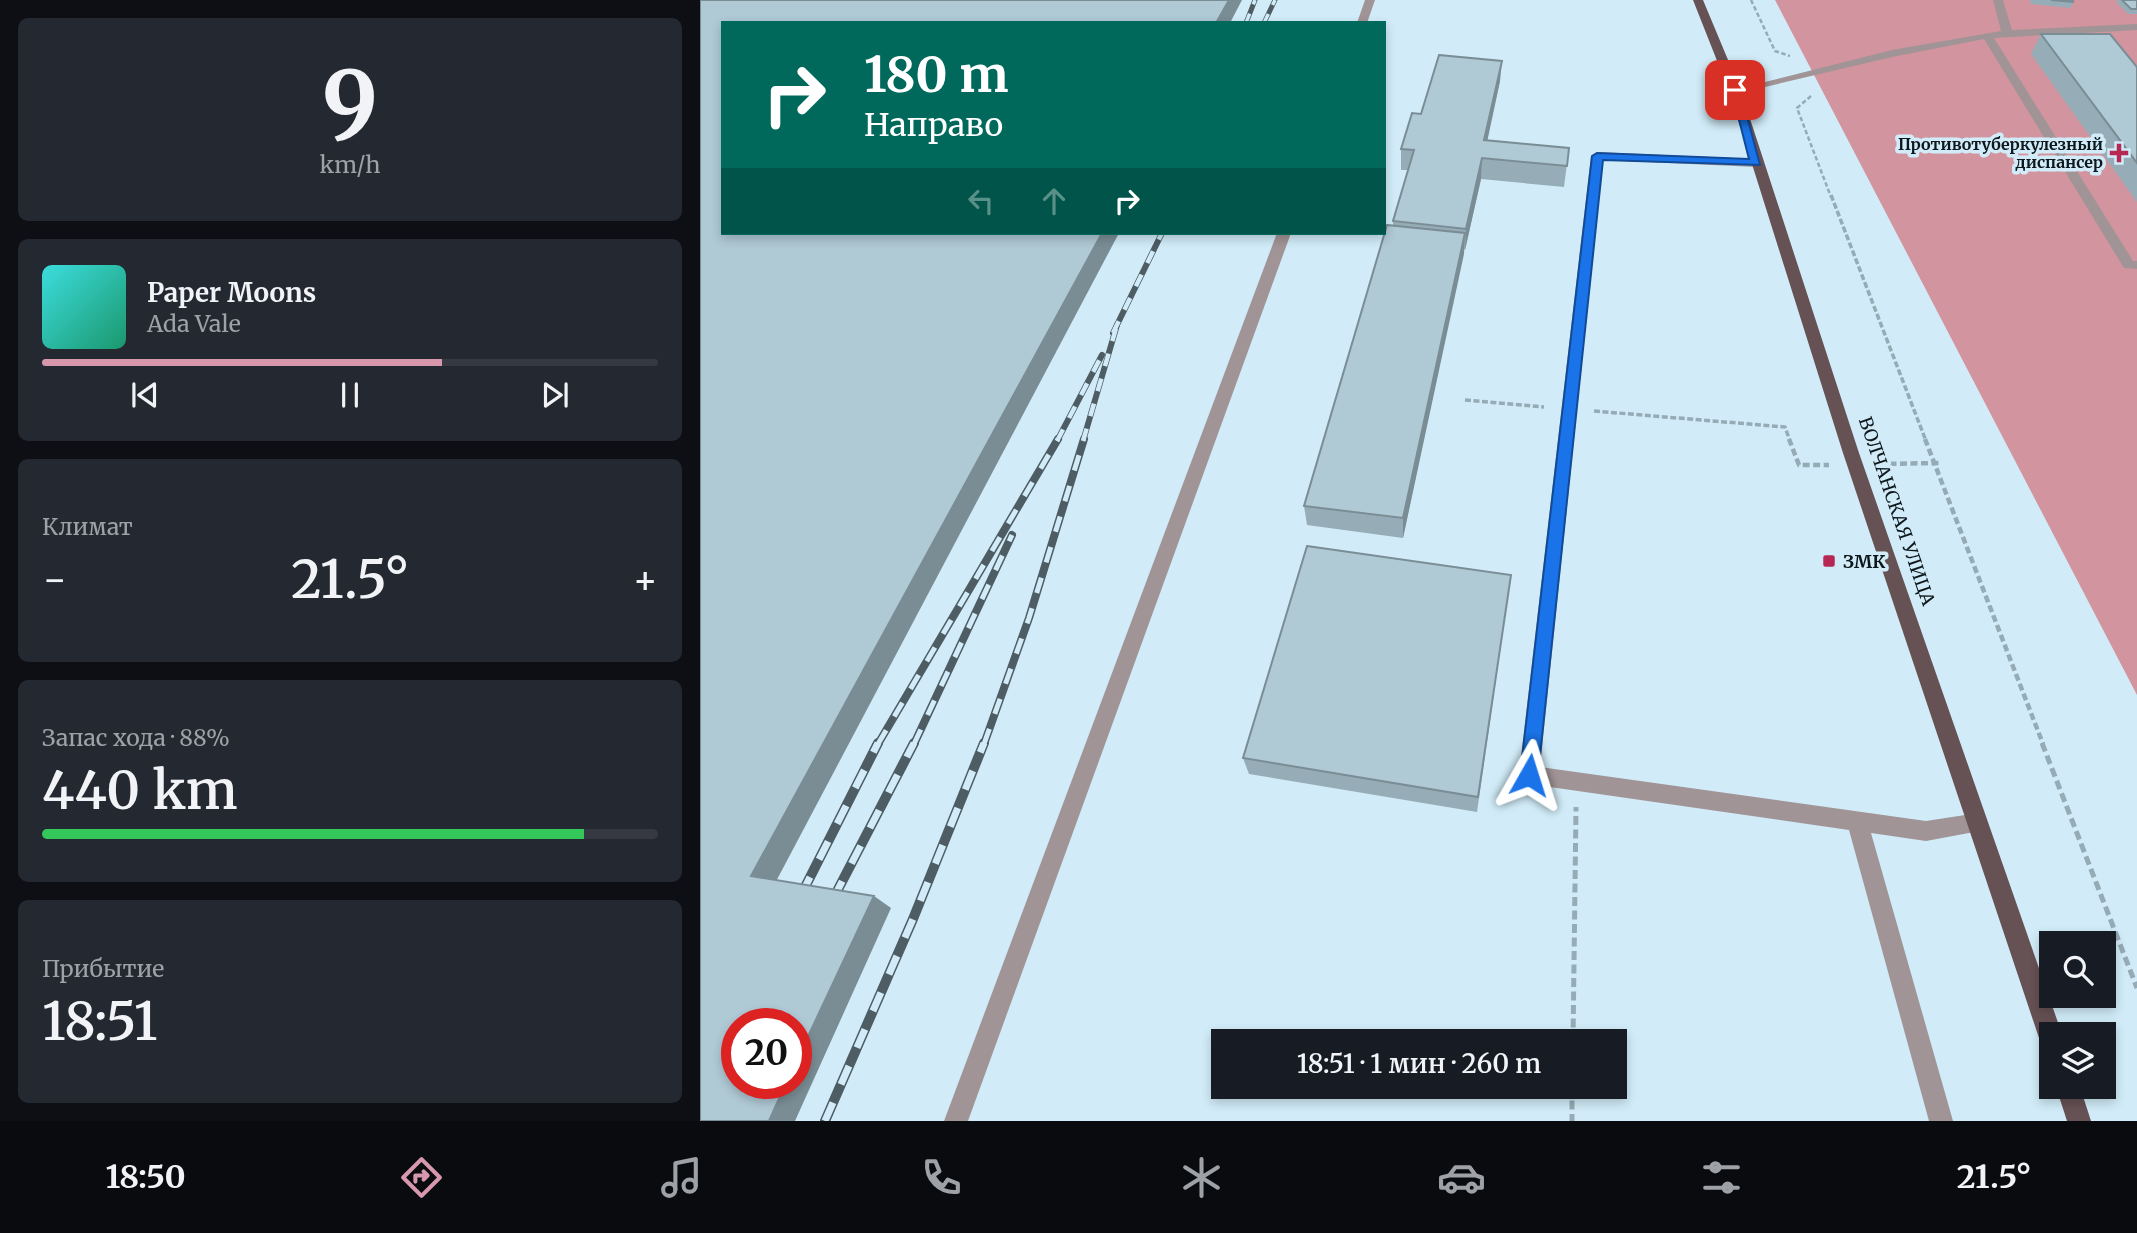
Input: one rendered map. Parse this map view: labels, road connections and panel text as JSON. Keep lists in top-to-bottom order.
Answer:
{
  "streets": {
    "main road": ["ВОЛЧАНСКАЯ УЛИЦА"]
  },
  "places": {
    "health": ["Противотуберкулезный диспансер"],
    "transit": ["ЗМК"]
  },
  "page": {
    "tile": [
      ["9", "km/h"],
      "Климат",
      ["Запас хода · 88%", "440 km"],
      ["Прибытие", "18:51"]
    ],
    "turn": ["180 m", "Направо"],
    "song": ["Paper Moons", "Ada Vale"],
    "heat": ["−", "21.5°", "+"],
    "limit": "20",
    "trip": "18:51 · 1 мин · 260 m",
    "tabs": ["18:50", "21.5°"]
  }
}
